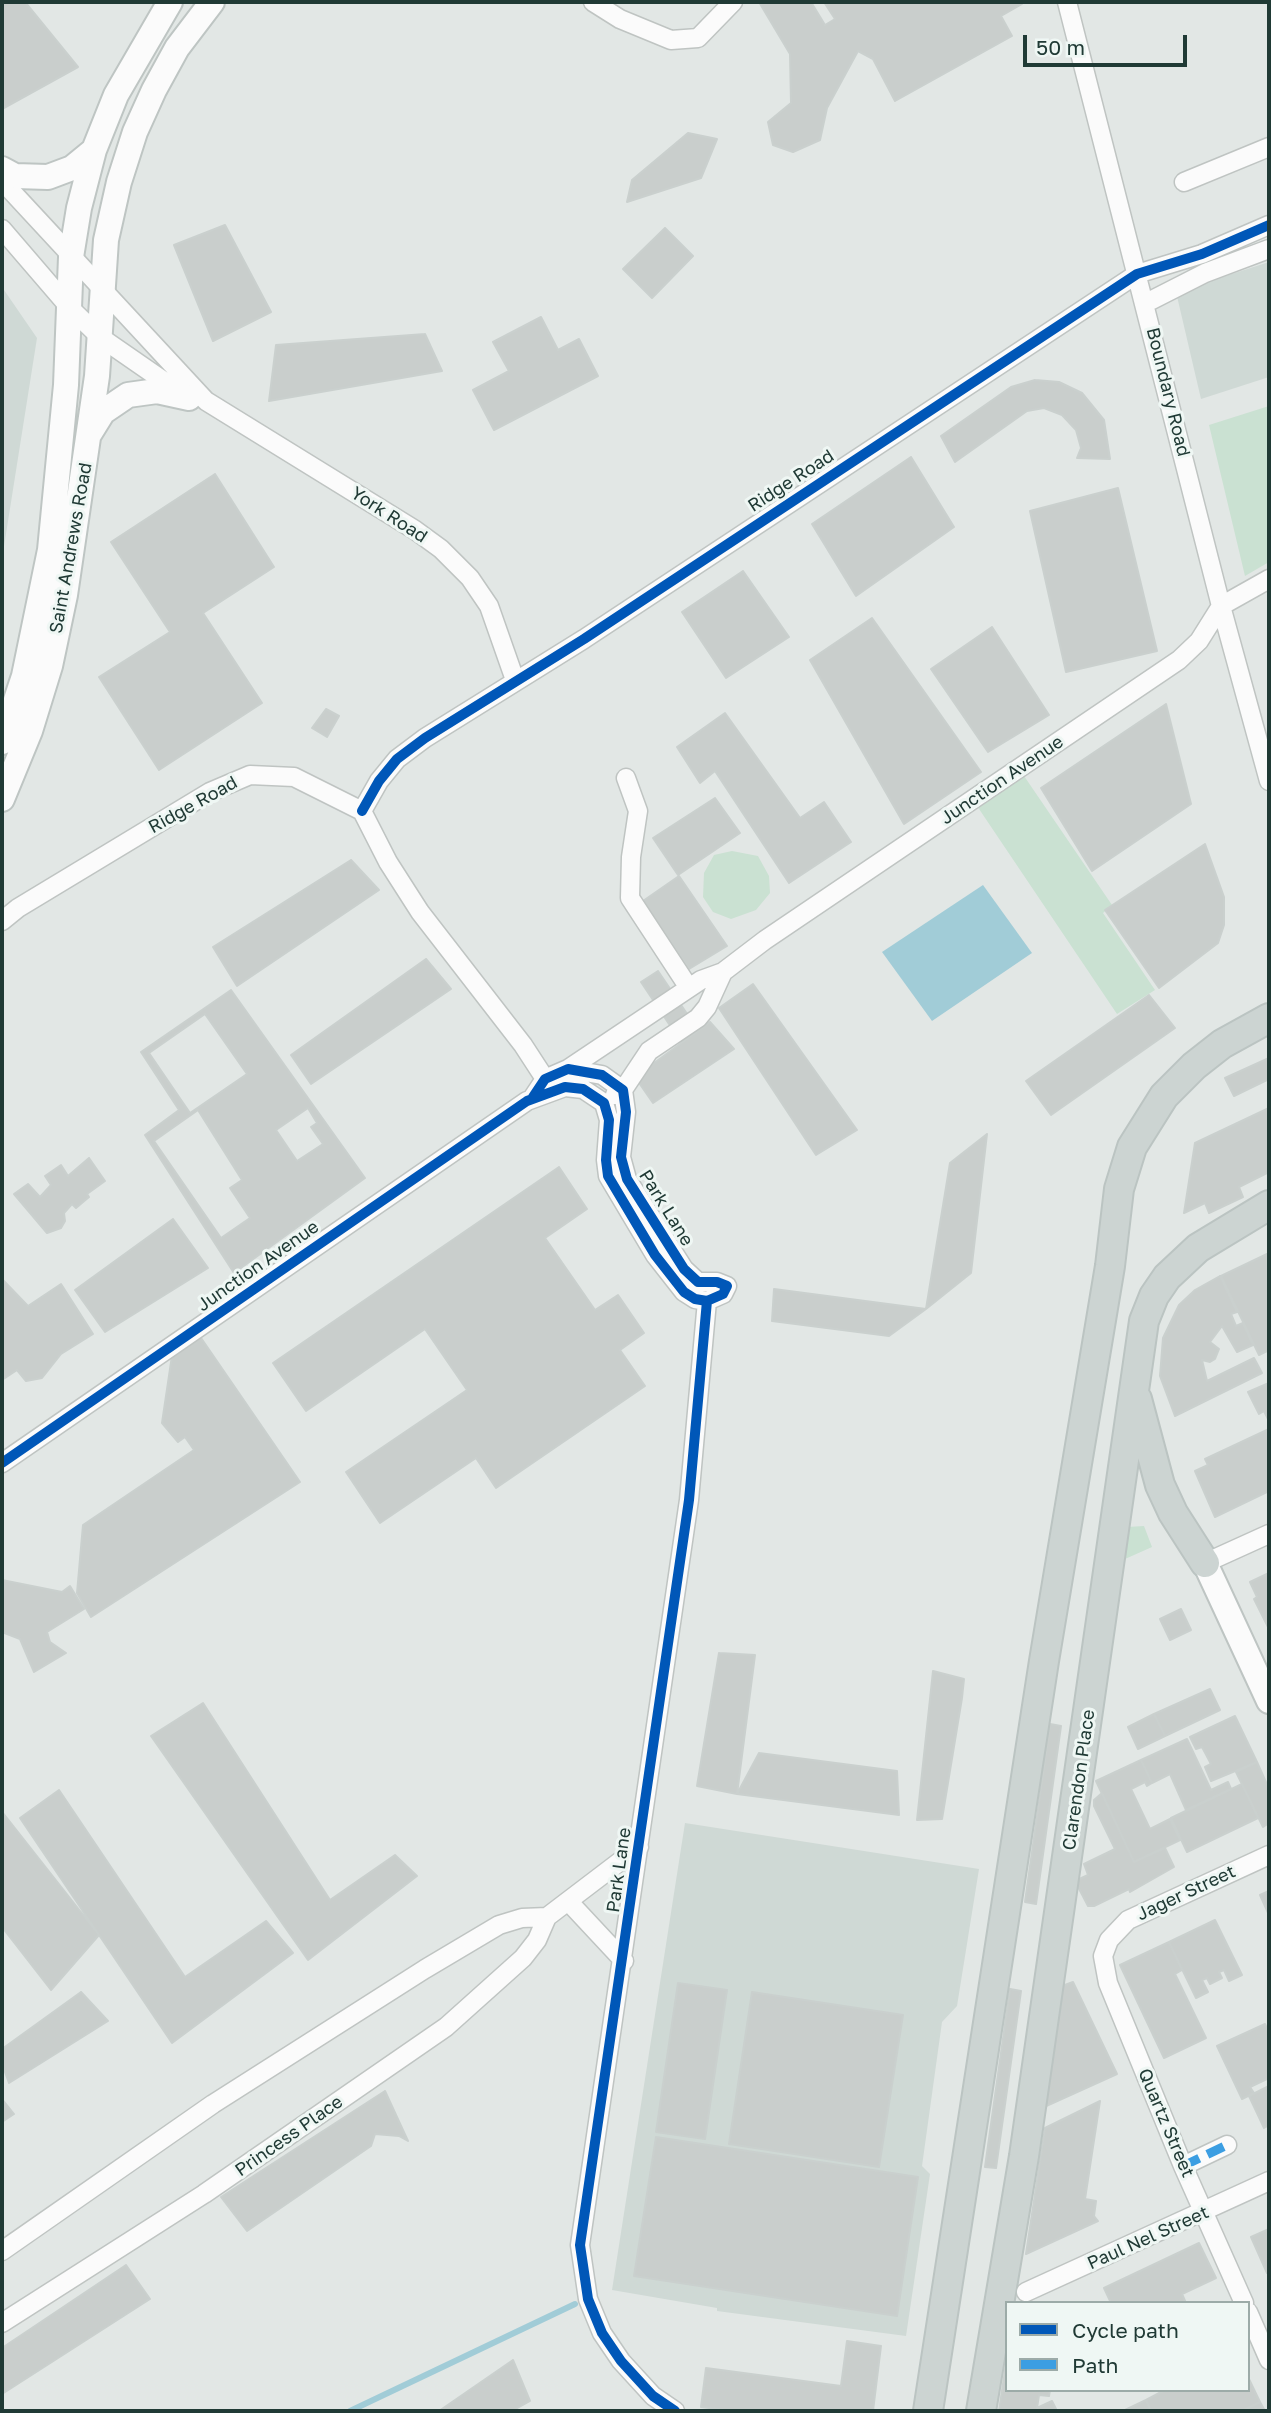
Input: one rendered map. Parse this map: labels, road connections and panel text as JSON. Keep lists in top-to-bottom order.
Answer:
{
  "streets": {
    "main road": ["Saint Andrews Road", "Clarendon Place"],
    "street": [
      "Boundary Road",
      "Ridge Road",
      "York Road",
      "Junction Avenue",
      "Park Lane",
      "Jager Street",
      "Quartz Street",
      "Princess Place",
      "Paul Nel Street"
    ]
  },
  "crossings": [
    ["Boundary Road", "Ridge Road"],
    ["Boundary Road", "Junction Avenue"],
    ["Ridge Road", "York Road"],
    ["York Road", "Saint Andrews Road"],
    ["Junction Avenue", "Park Lane"],
    ["Park Lane", "Princess Place"],
    ["Jager Street", "Quartz Street"],
    ["Quartz Street", "Paul Nel Street"]
  ],
  "legend": ["Cycle path", "Path"],
  "scale_bar": "50 m"
}
